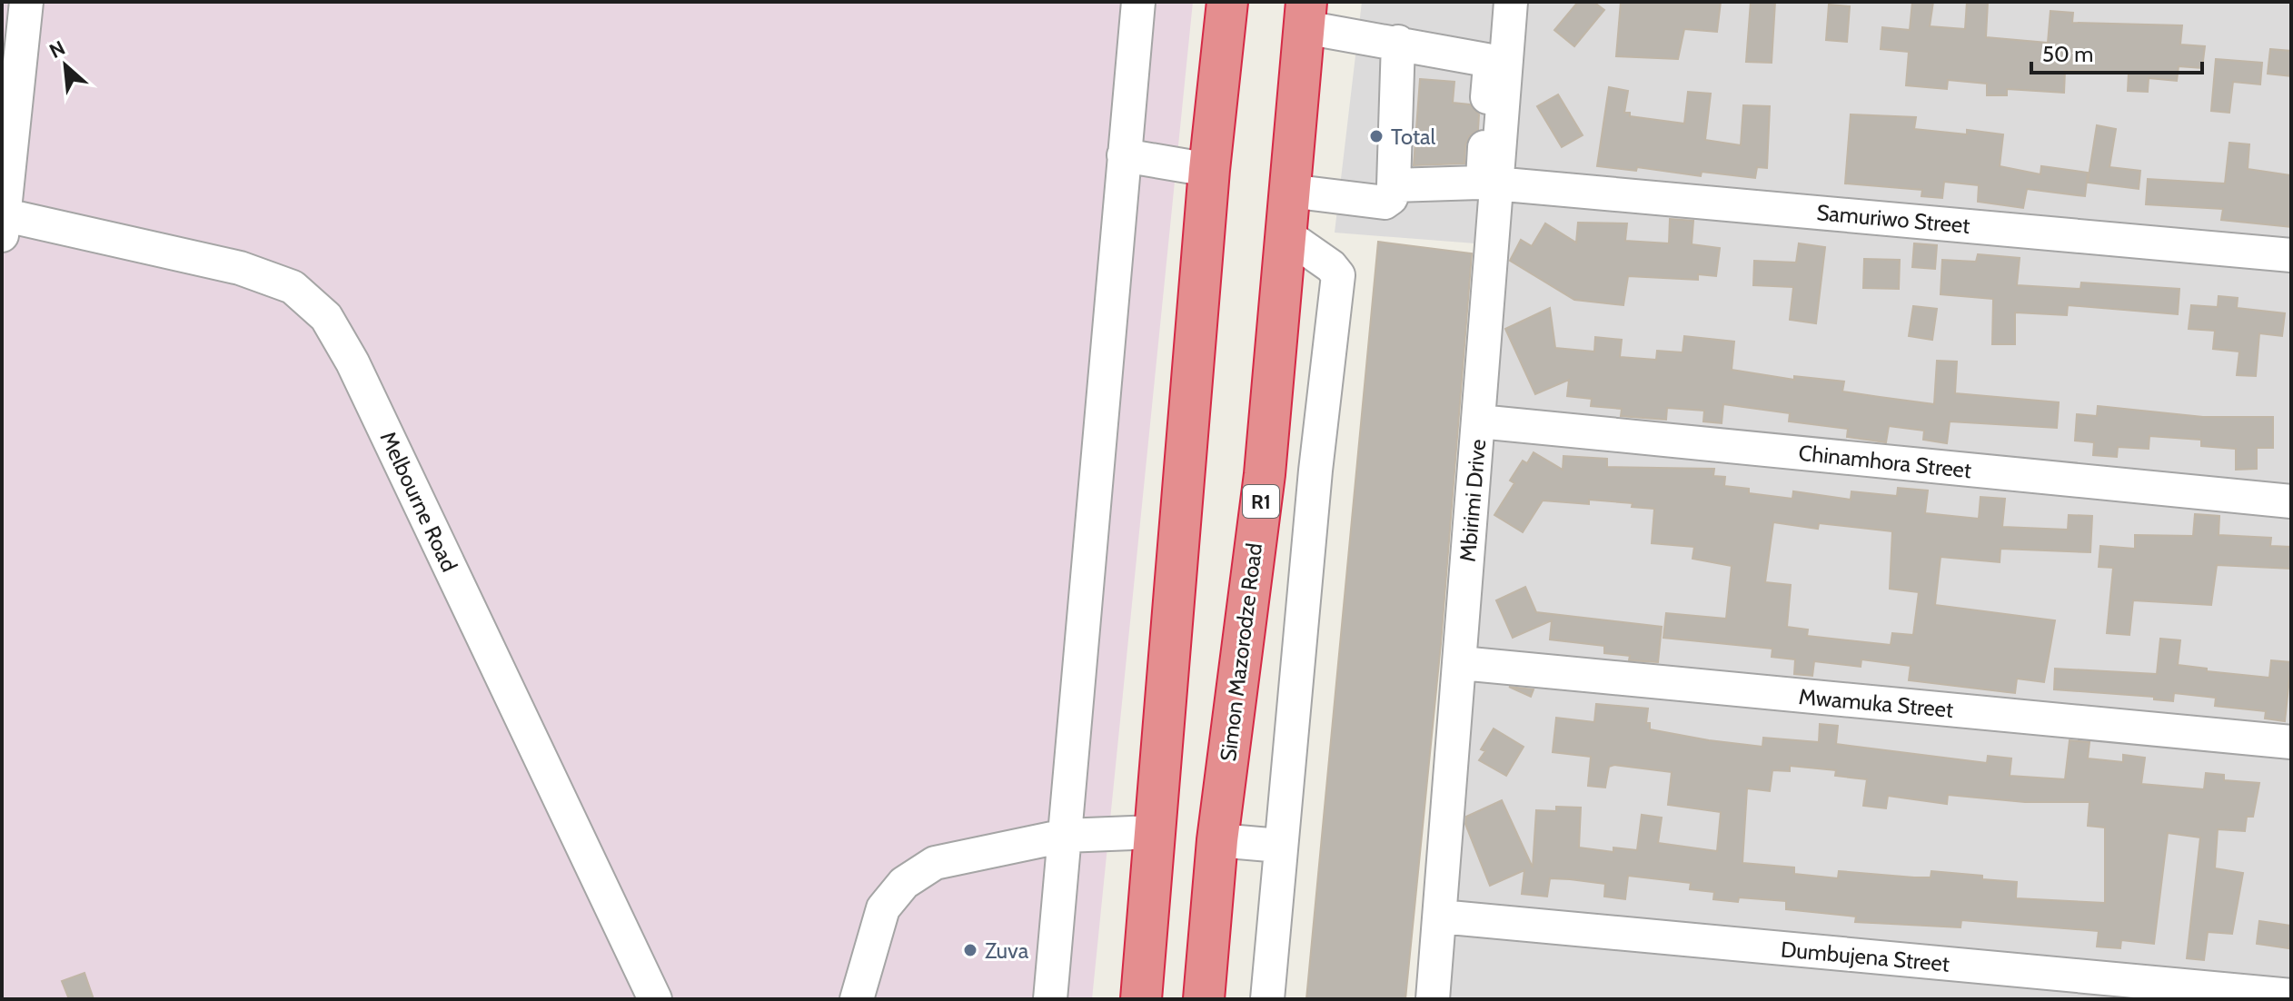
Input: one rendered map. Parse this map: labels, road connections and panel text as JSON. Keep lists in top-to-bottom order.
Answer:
{
  "streets": {
    "highway": ["R1", "Simon Mazorodze Road"],
    "street": [
      "Samuriwo Street",
      "Chinamhora Street",
      "Mbirimi Drive",
      "Melbourne Road",
      "Mwamuka Street",
      "Dumbujena Street"
    ]
  },
  "crossings": [
    ["Samuriwo Street", "Mbirimi Drive"],
    ["Chinamhora Street", "Mbirimi Drive"],
    ["Mbirimi Drive", "Mwamuka Street"],
    ["Mbirimi Drive", "Dumbujena Street"]
  ],
  "places": ["Total", "Zuva"],
  "scale_bar": "50 m",
  "north": "top left"
}
